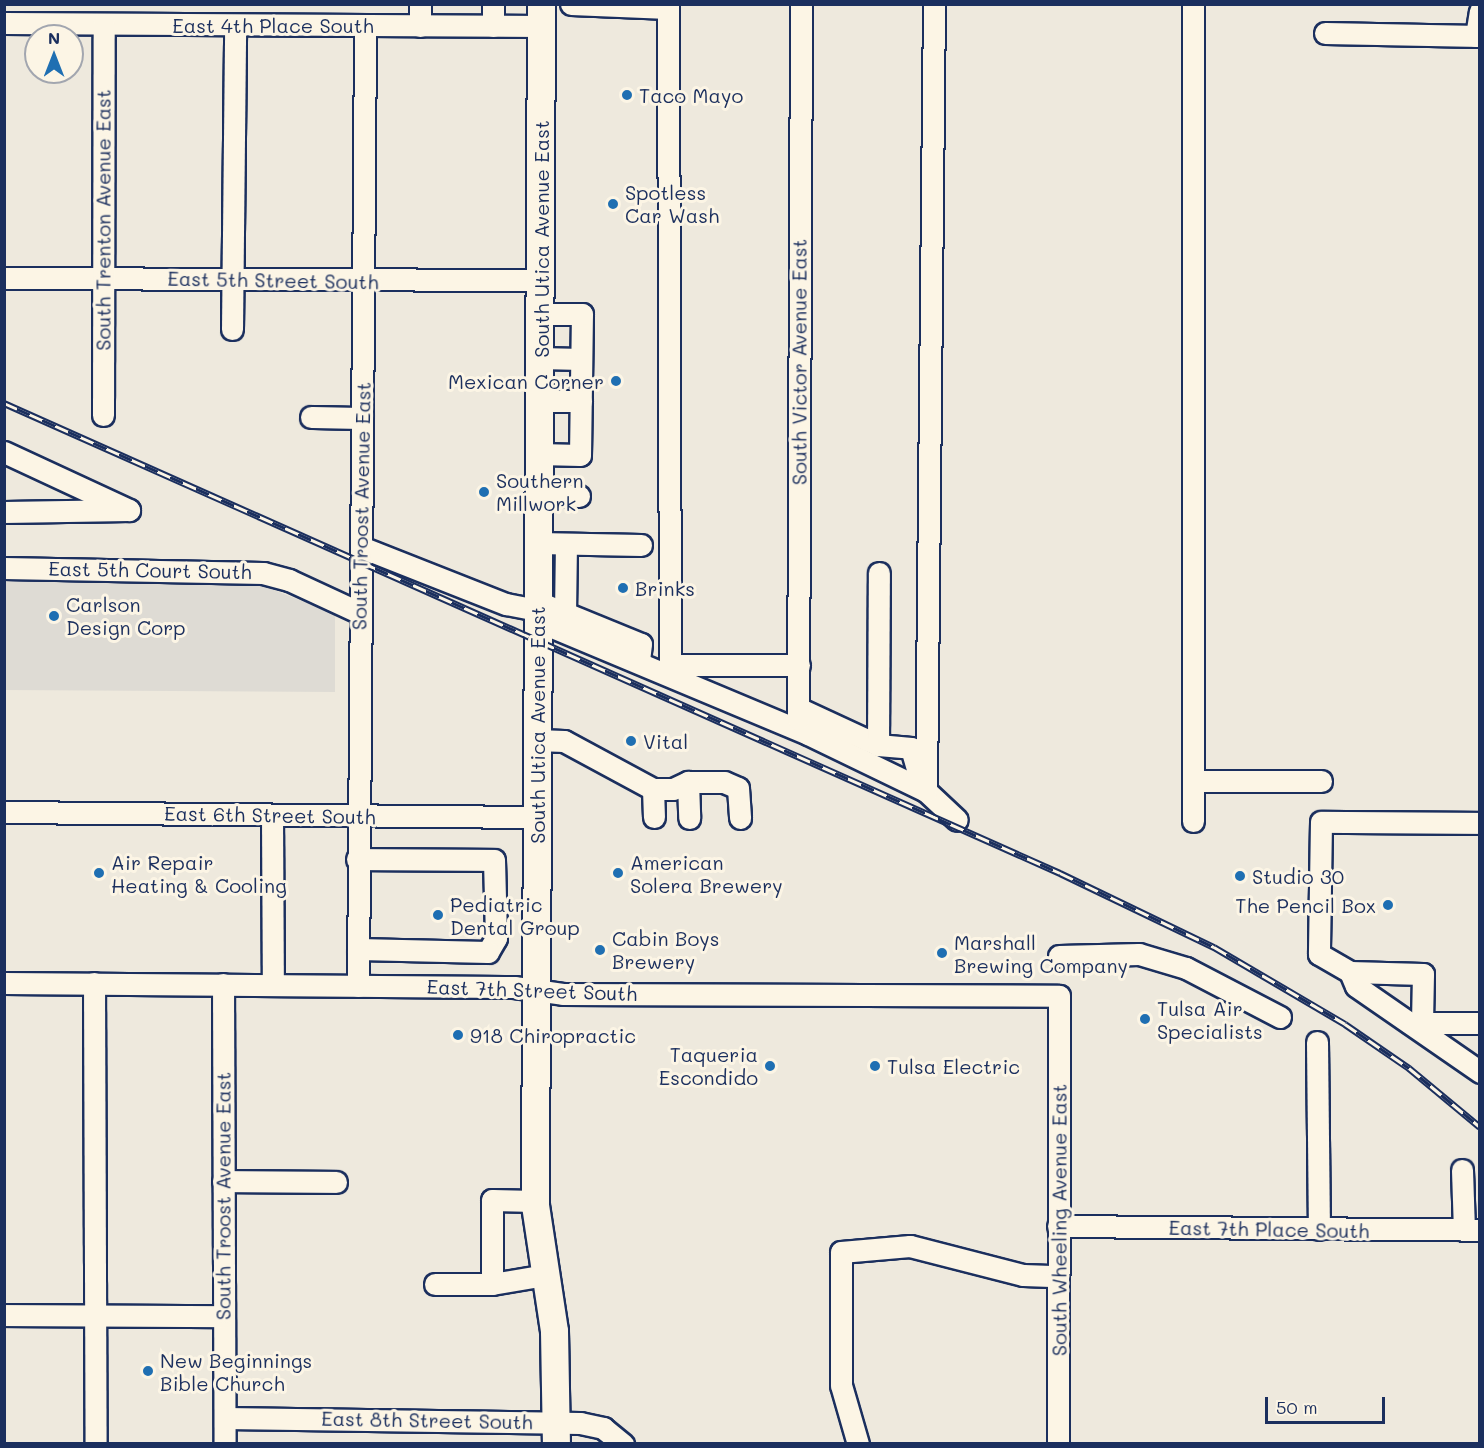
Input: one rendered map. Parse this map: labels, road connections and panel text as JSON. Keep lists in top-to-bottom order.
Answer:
{
  "streets": {
    "main road": ["South Utica Avenue East"],
    "street": [
      "East 4th Place South",
      "South Trenton Avenue East",
      "East 5th Street South",
      "South Victor Avenue East",
      "South Troost Avenue East",
      "East 5th Court South",
      "East 6th Street South",
      "East 7th Street South",
      "South Wheeling Avenue East",
      "East 7th Place South",
      "East 8th Street South"
    ]
  },
  "crossings": [
    ["East 4th Place South", "South Trenton Avenue East"],
    ["East 4th Place South", "South Utica Avenue East"],
    ["East 4th Place South", "South Troost Avenue East"],
    ["South Trenton Avenue East", "East 5th Street South"],
    ["South Utica Avenue East", "East 5th Street South"],
    ["South Utica Avenue East", "East 6th Street South"],
    ["South Utica Avenue East", "East 7th Street South"],
    ["South Utica Avenue East", "East 8th Street South"],
    ["East 5th Street South", "South Troost Avenue East"],
    ["South Troost Avenue East", "East 5th Court South"],
    ["South Troost Avenue East", "East 6th Street South"],
    ["South Troost Avenue East", "East 7th Street South"],
    ["South Troost Avenue East", "East 8th Street South"],
    ["East 7th Street South", "South Wheeling Avenue East"],
    ["South Wheeling Avenue East", "East 7th Place South"]
  ],
  "places": [
    "Taco Mayo",
    "Spotless Car Wash",
    "Mexican Corner",
    "Southern Millwork",
    "Brinks",
    "Carlson Design Corp",
    "Vital",
    "Air Repair Heating & Cooling",
    "American Solera Brewery",
    "Studio 30",
    "The Pencil Box",
    "Pediatric Dental Group",
    "Cabin Boys Brewery",
    "Marshall Brewing Company",
    "Tulsa Air Specialists",
    "918 Chiropractic",
    "Taqueria Escondido",
    "Tulsa Electric",
    "New Beginnings Bible Church"
  ],
  "scale_bar": "50 m",
  "north": "top"
}
